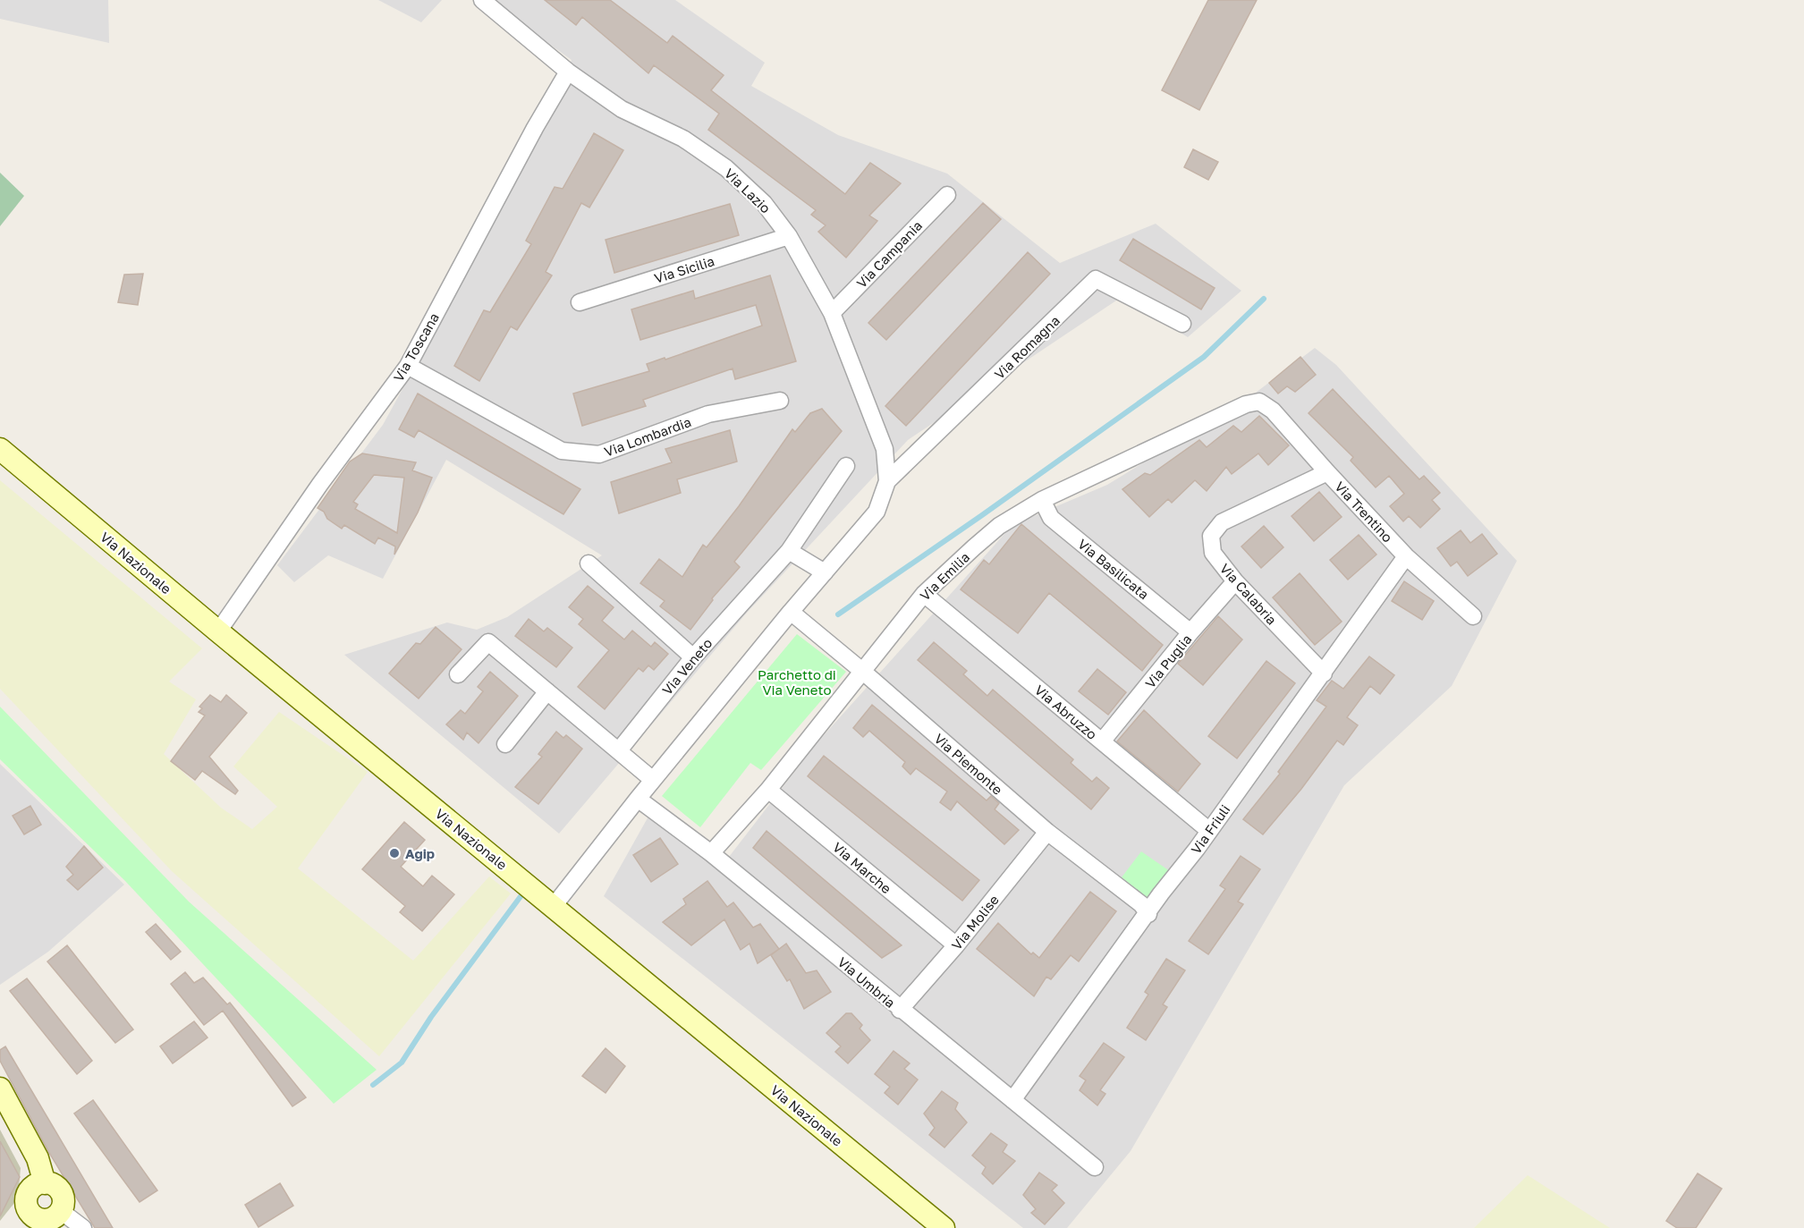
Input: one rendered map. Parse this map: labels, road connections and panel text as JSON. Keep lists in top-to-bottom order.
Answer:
{
  "streets": {
    "main road": ["Via Nazionale"],
    "street": [
      "Via Lazio",
      "Via Campania",
      "Via Sicilia",
      "Via Toscana",
      "Via Romagna",
      "Via Lombardia",
      "Via Trentino",
      "Via Basilicata",
      "Via Emilia",
      "Via Calabria",
      "Via Puglia",
      "Via Veneto",
      "Via Abruzzo",
      "Via Piemonte",
      "Via Friuli",
      "Via Marche",
      "Via Molise",
      "Via Umbria"
    ]
  },
  "crossings": [
    ["Via Lazio", "Via Campania"],
    ["Via Lazio", "Via Sicilia"],
    ["Via Lazio", "Via Toscana"],
    ["Via Lazio", "Via Romagna"],
    ["Via Toscana", "Via Lombardia"],
    ["Via Toscana", "Via Nazionale"],
    ["Via Trentino", "Via Emilia"],
    ["Via Trentino", "Via Calabria"],
    ["Via Trentino", "Via Friuli"],
    ["Via Basilicata", "Via Emilia"],
    ["Via Basilicata", "Via Puglia"],
    ["Via Emilia", "Via Abruzzo"],
    ["Via Emilia", "Via Piemonte"],
    ["Via Emilia", "Via Marche"],
    ["Via Emilia", "Via Umbria"],
    ["Via Calabria", "Via Puglia"],
    ["Via Calabria", "Via Friuli"],
    ["Via Puglia", "Via Abruzzo"],
    ["Via Abruzzo", "Via Friuli"],
    ["Via Piemonte", "Via Friuli"],
    ["Via Piemonte", "Via Molise"],
    ["Via Friuli", "Via Umbria"],
    ["Via Marche", "Via Molise"],
    ["Via Molise", "Via Umbria"]
  ],
  "parks": ["Parchetto di Via Veneto"],
  "places": ["Agip"]
}
